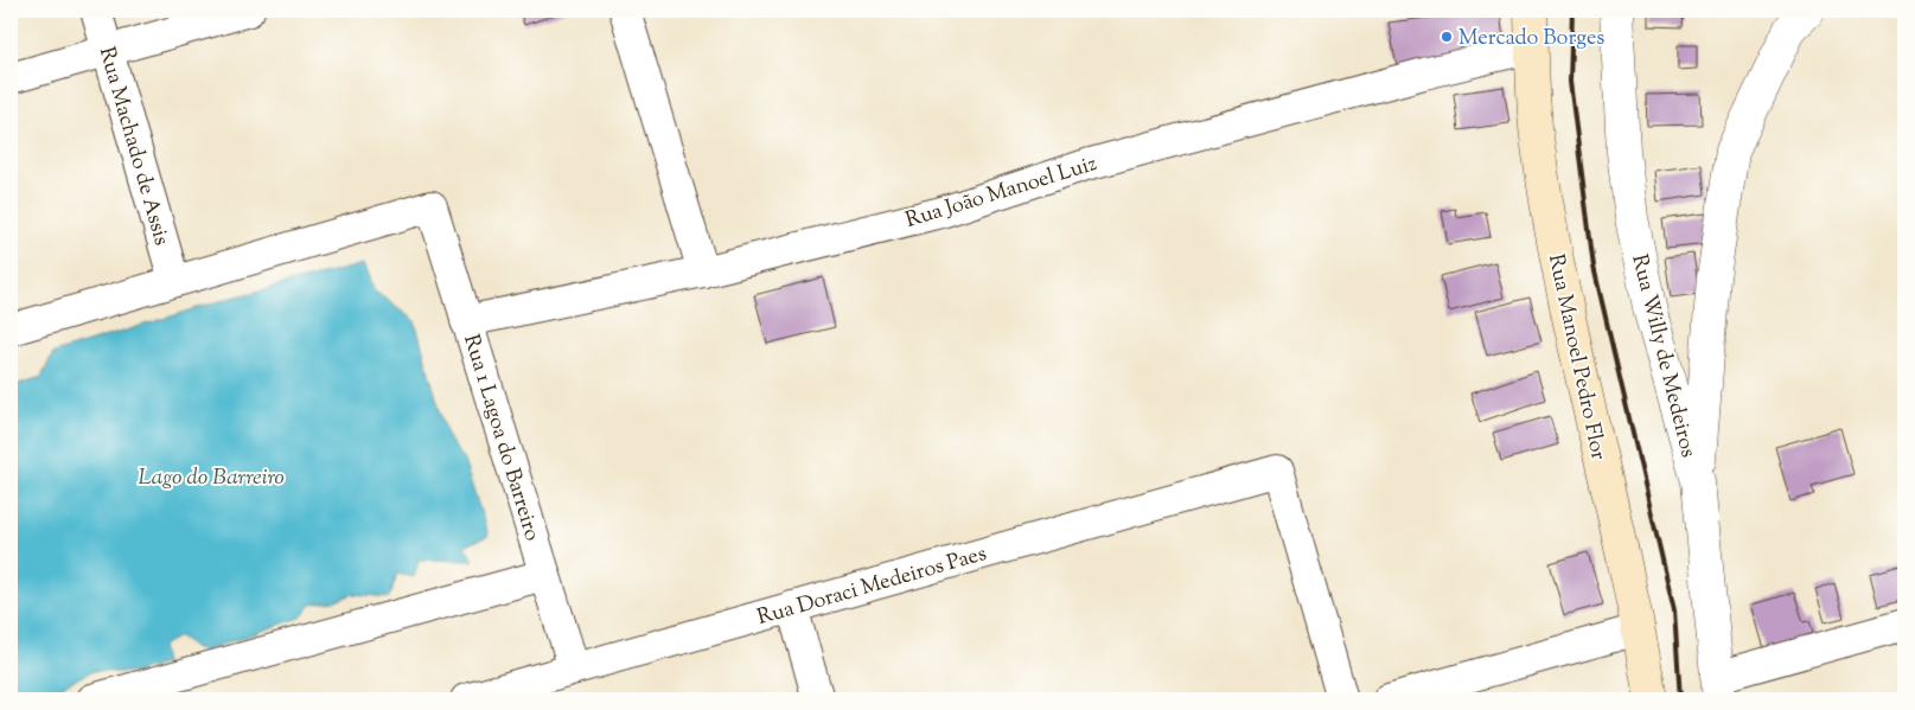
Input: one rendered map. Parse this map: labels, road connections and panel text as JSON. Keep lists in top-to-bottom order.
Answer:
{
  "streets": {
    "main road": ["Rua Manoel Pedro Flor"],
    "street": [
      "Rua Machado de Assis",
      "Rua João Manoel Luiz",
      "Rua Willy de Medeiros",
      "Rua 1 Lagoa do Barreiro",
      "Rua Doraci Medeiros Paes"
    ]
  },
  "crossings": [
    ["Rua Machado de Assis", "Rua 1 Lagoa do Barreiro"],
    ["Rua João Manoel Luiz", "Rua Manoel Pedro Flor"],
    ["Rua João Manoel Luiz", "Rua 1 Lagoa do Barreiro"],
    ["Rua 1 Lagoa do Barreiro", "Rua Doraci Medeiros Paes"]
  ],
  "water": ["Lago do Barreiro"],
  "places": ["Mercado Borges"]
}
